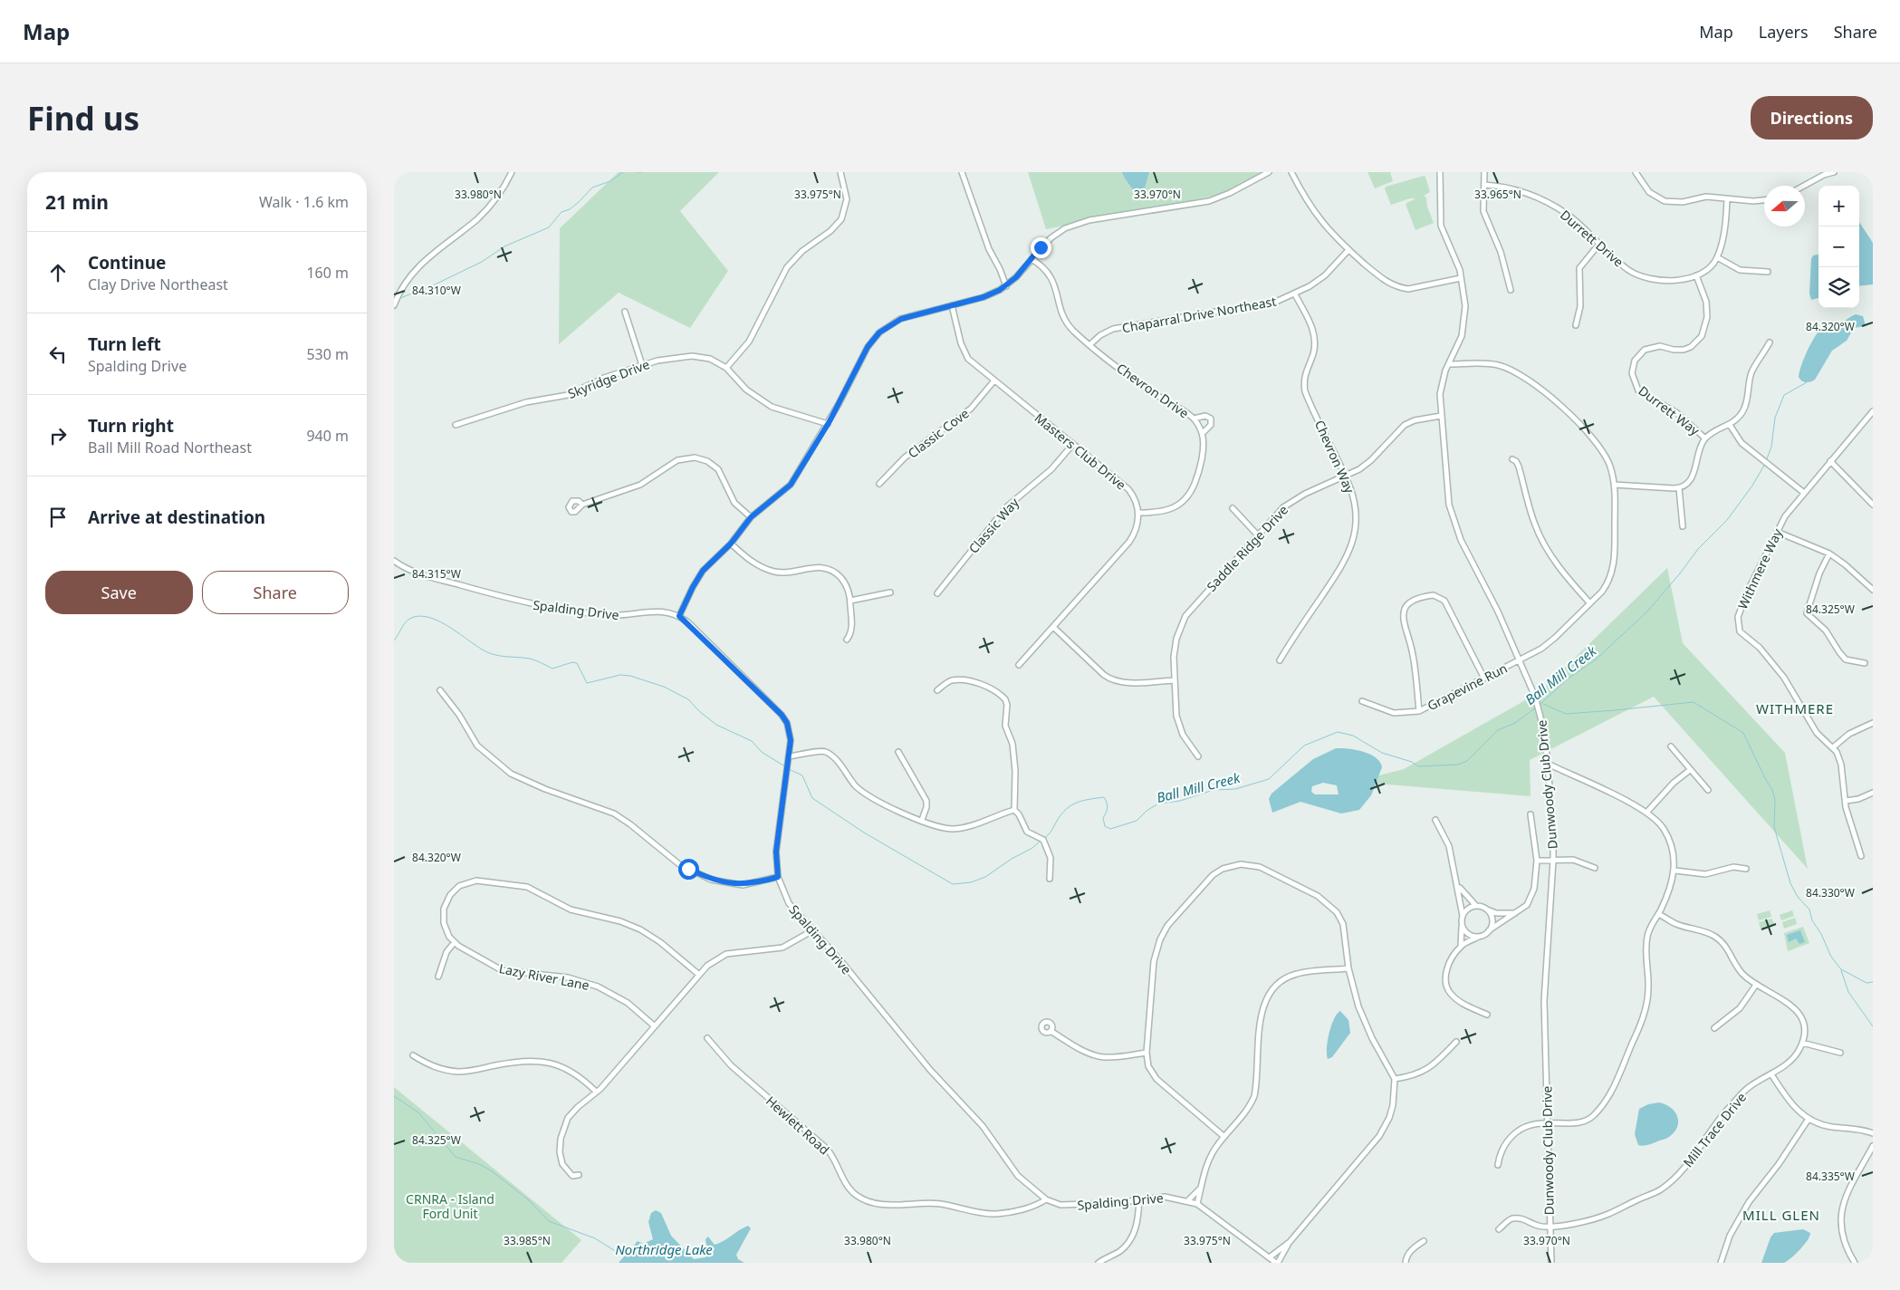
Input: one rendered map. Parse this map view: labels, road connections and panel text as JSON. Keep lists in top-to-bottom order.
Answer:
{
  "streets": {
    "street": [
      "Durrett Drive",
      "Chaparral Drive Northeast",
      "Skyridge Drive",
      "Chevron Drive",
      "Durrett Way",
      "Classic Cove",
      "Masters Club Drive",
      "Chevron Way",
      "Classic Way",
      "Saddle Ridge Drive",
      "Withmere Way",
      "Spalding Drive",
      "Grapevine Run",
      "Dunwoody Club Drive",
      "Lazy River Lane",
      "Hewlett Road",
      "Mill Trace Drive"
    ]
  },
  "crossings": [
    ["Durrett Drive", "Durrett Way"],
    ["Chaparral Drive Northeast", "Chevron Drive"],
    ["Chaparral Drive Northeast", "Chevron Way"],
    ["Classic Cove", "Masters Club Drive"],
    ["Masters Club Drive", "Classic Way"],
    ["Chevron Way", "Saddle Ridge Drive"],
    ["Saddle Ridge Drive", "Dunwoody Club Drive"],
    ["Spalding Drive", "Hewlett Road"],
    ["Grapevine Run", "Dunwoody Club Drive"],
    ["Dunwoody Club Drive", "Mill Trace Drive"]
  ],
  "districts": ["WITHMERE", "MILL GLEN"],
  "water": ["Ball Mill Creek", "Northridge Lake"],
  "parks": ["CRNRA - Island Ford Unit"],
  "north": "left",
  "page": {
    "header": "Map",
    "nav": ["Map", "Layers", "Share"],
    "buttons": [
      "Directions",
      ["Save", "Share"]
    ],
    "title": "Find us",
    "heading": ["21 min", "Walk · 1.6 km"],
    "map_buttons": ["+", "−"],
    "list": [
      ["Continue", "Clay Drive Northeast", "160 m"],
      ["Turn left", "Spalding Drive", "530 m"],
      ["Turn right", "Ball Mill Road Northeast", "940 m"],
      "Arrive at destination"
    ]
  },
  "coordinates": [
    "33.980°N",
    "33.975°N",
    "33.970°N",
    "33.965°N",
    "84.310°W",
    "84.320°W",
    "84.315°W",
    "84.325°W",
    "84.330°W",
    "84.335°W",
    "33.985°N"
  ]
}
